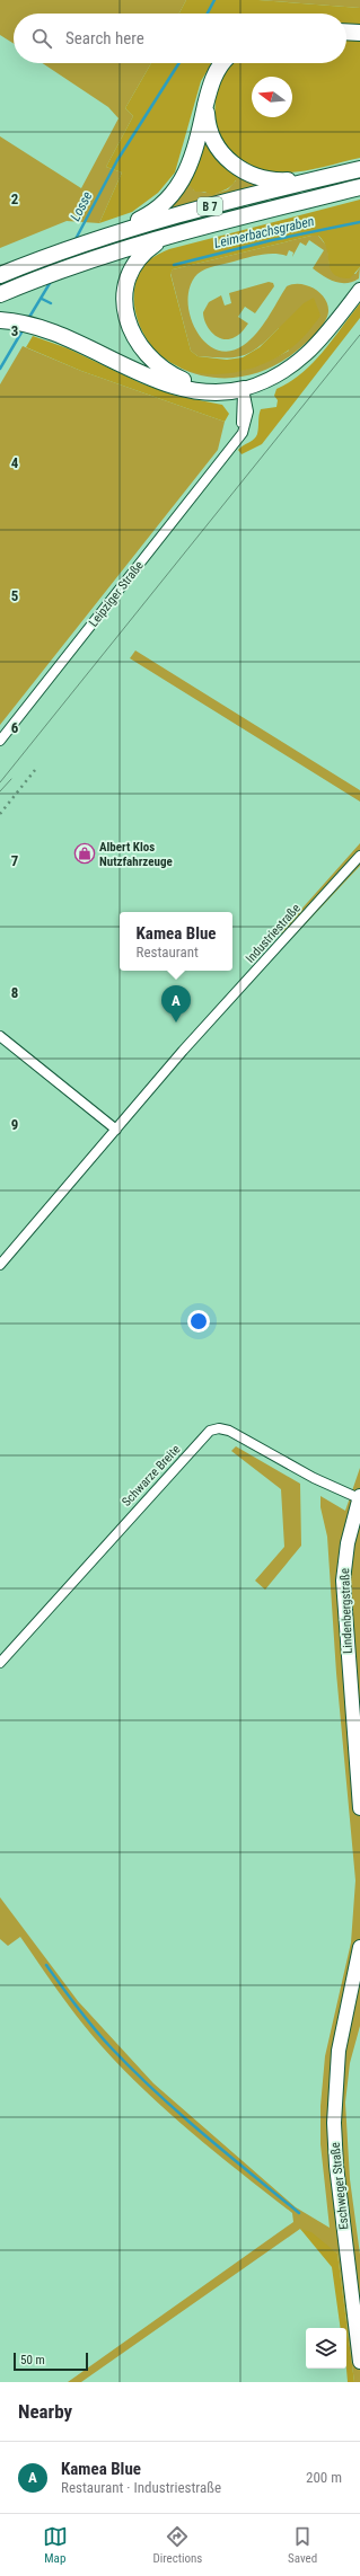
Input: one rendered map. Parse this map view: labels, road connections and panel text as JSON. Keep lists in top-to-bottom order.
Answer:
{
  "streets": {
    "highway": ["B 7"],
    "main road": ["Lindenbergstraße", "Eschweger Straße"],
    "street": ["Leipziger Straße", "Industriestraße", "Schwarze Breite"]
  },
  "crossings": [
    ["Schwarze Breite", "Lindenbergstraße"]
  ],
  "water": ["Losse", "Leimerbachsgraben"],
  "places": {
    "shop": ["Albert Klos Nutzfahrzeuge"]
  },
  "scale_bar": "50 m",
  "north": "left",
  "page": {
    "search": "Search here",
    "popup": ["Kamea Blue", "Restaurant"],
    "pins": "A",
    "scale": "50 m",
    "heading": "Nearby",
    "list": [
      {
        "mark": "A",
        "name": "Kamea Blue",
        "note": "Restaurant · Industriestraße",
        "value": "200 m"
      }
    ],
    "nav": ["Map", "Directions", "Saved"]
  },
  "grid": {
    "rows": [
      "2",
      "3",
      "4",
      "5",
      "6",
      "7",
      "8",
      "9"
    ]
  }
}
